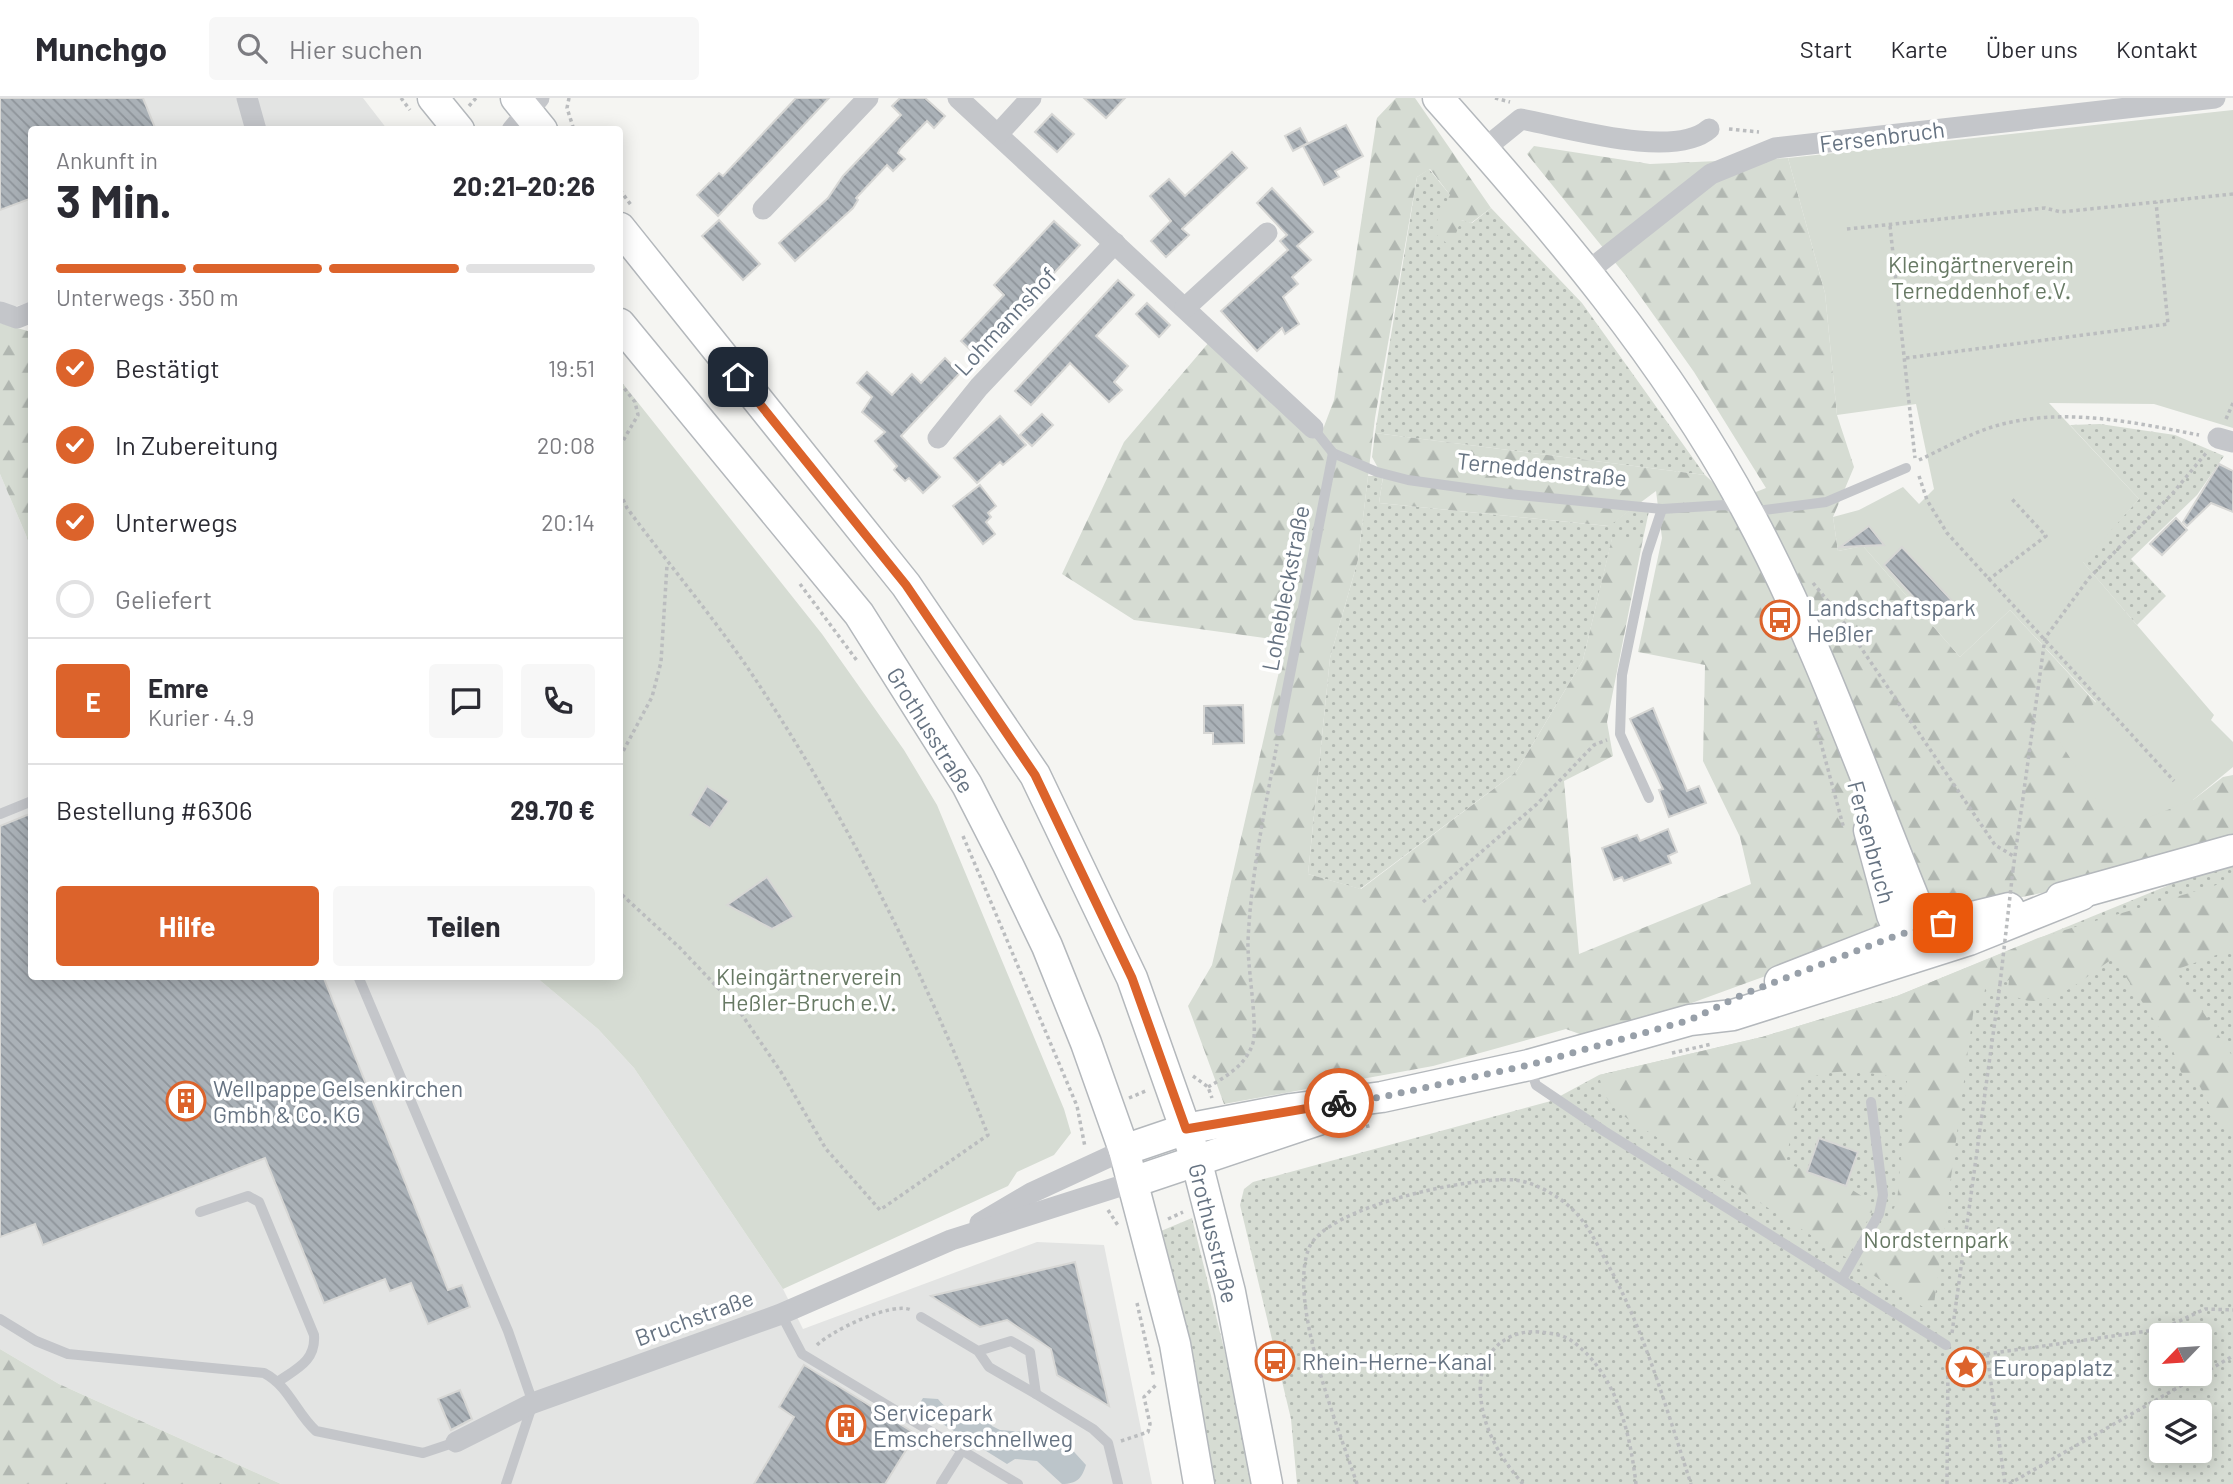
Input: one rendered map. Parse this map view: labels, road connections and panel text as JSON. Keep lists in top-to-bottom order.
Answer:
{
  "streets": {
    "main road": ["Fersenbruch", "Grothusstraße"],
    "street": ["Lohmannshof", "Bruchstraße"],
    "lane": ["Terneddenstraße", "Lohebleckstraße"]
  },
  "crossings": [
    ["Fersenbruch", "Terneddenstraße"],
    ["Terneddenstraße", "Lohebleckstraße"],
    ["Grothusstraße", "Bruchstraße"]
  ],
  "parks": ["Kleingärtnerverein Terneddenhof e.V.", "Kleingärtnerverein Heßler-Bruch e.V.", "Nordsternpark"],
  "places": {
    "bus stop": ["Landschaftspark Heßler", "Rhein-Herne-Kanal"],
    "building": ["Wellpappe Gelsenkirchen Gmbh & Co. KG", "Servicepark Emscherschnellweg"],
    "place": ["Europaplatz"]
  },
  "north": "bottom left",
  "page": {
    "header": "Munchgo",
    "search": "Hier suchen",
    "nav": [
      "Start",
      "Karte",
      "Über uns",
      "Kontakt"
    ],
    "heading": ["3 Min.", "Ankunft in", "20:21–20:26"],
    "panel": [
      "Emre",
      "Kurier · 4.9",
      "Bestellung #6306",
      "29.70 €"
    ],
    "bar": "Unterwegs · 350 m",
    "list": [
      ["Bestätigt", "19:51"],
      ["In Zubereitung", "20:08"],
      ["Unterwegs", "20:14"],
      "Geliefert"
    ],
    "round": "E",
    "buttons": ["Hilfe", "Teilen"]
  }
}
